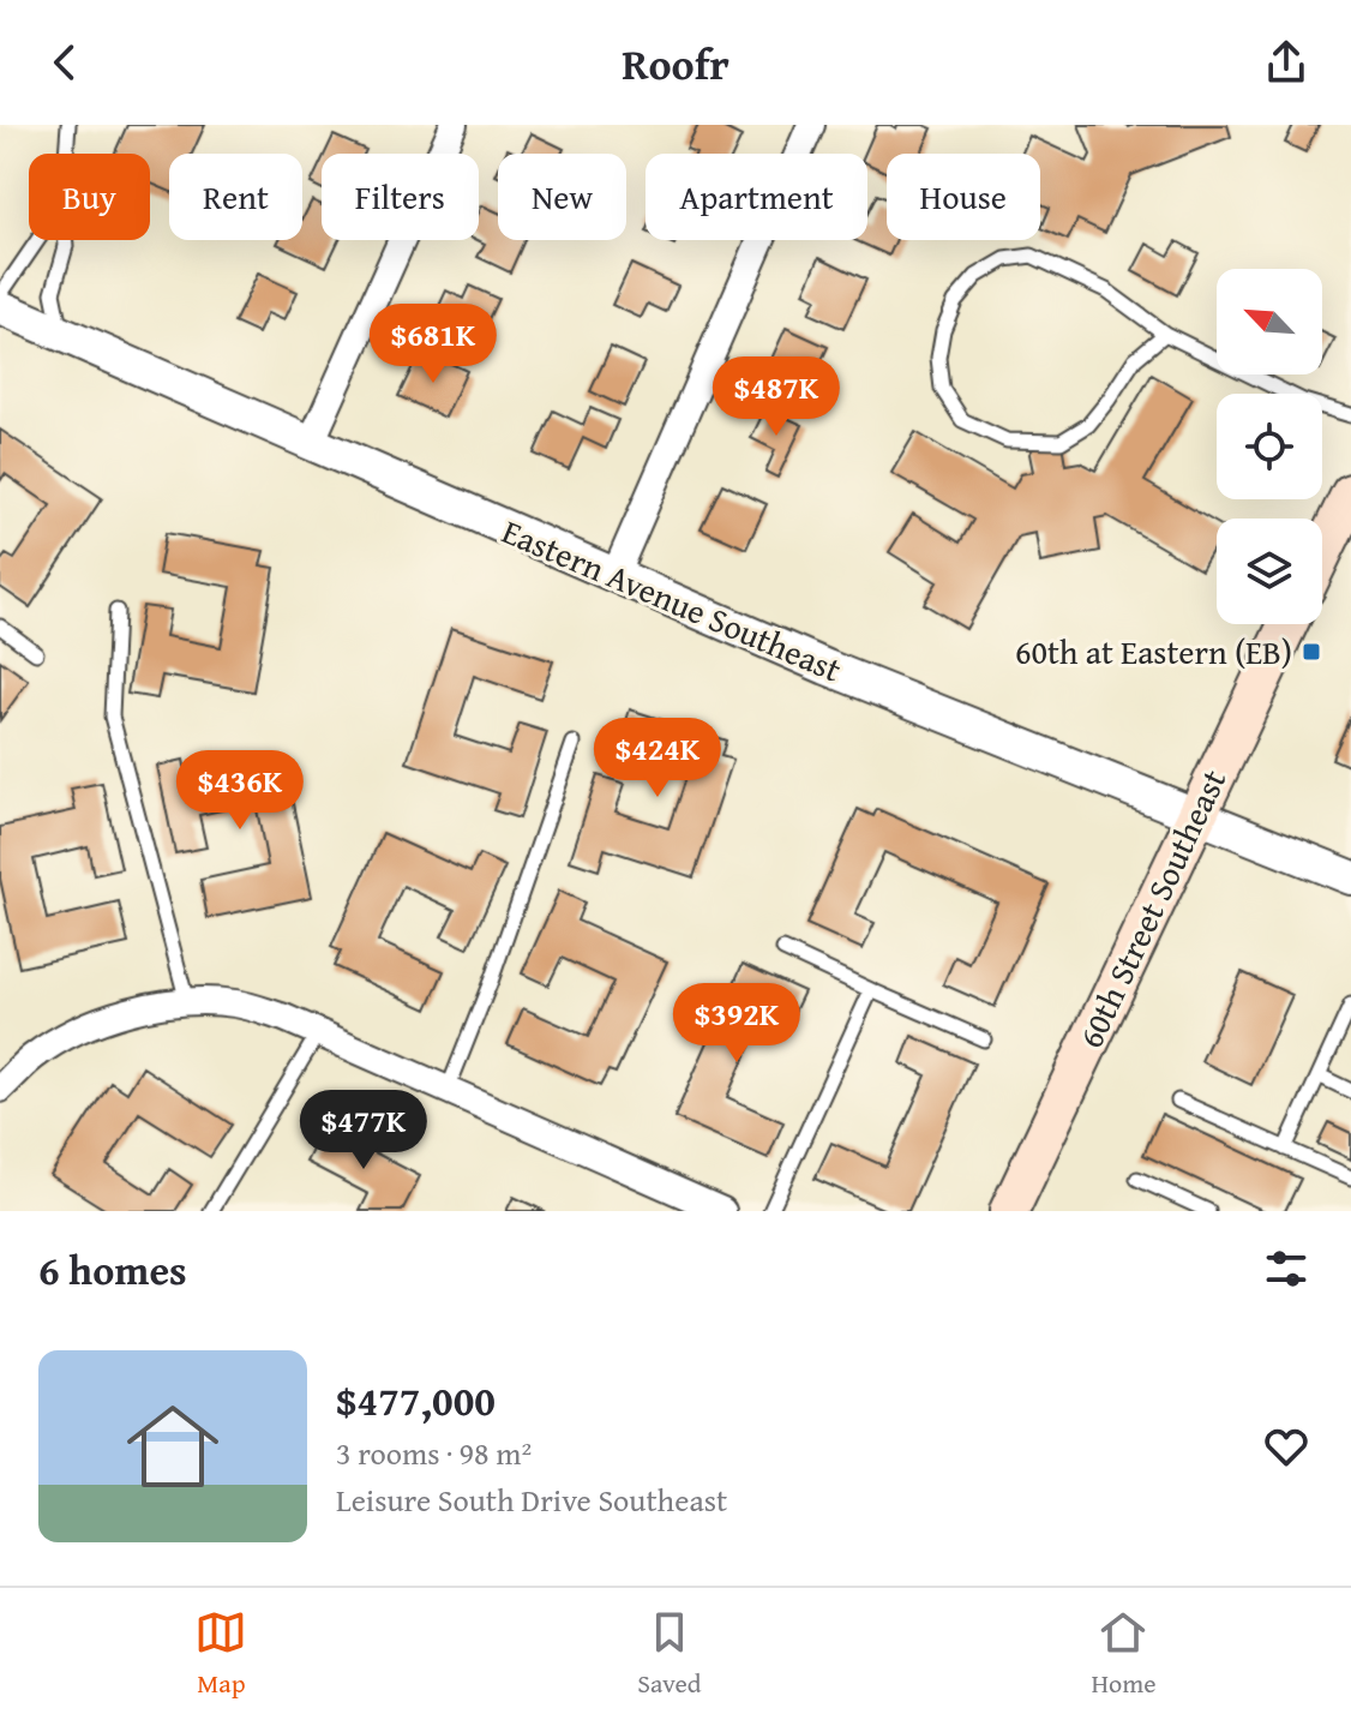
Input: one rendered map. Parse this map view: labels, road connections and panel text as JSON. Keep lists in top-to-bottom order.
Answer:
{
  "streets": {
    "main road": ["60th Street Southeast"],
    "street": ["Eastern Avenue Southeast"]
  },
  "crossings": [
    ["Eastern Avenue Southeast", "60th Street Southeast"]
  ],
  "places": {
    "transit": ["60th at Eastern (EB)"]
  },
  "north": "top left",
  "page": {
    "header": "Roofr",
    "chip": [
      "Buy",
      "Rent",
      "Filters",
      "New",
      "Apartment",
      "House"
    ],
    "price": [
      "$681K",
      "$487K",
      "$424K",
      "$436K",
      "$392K",
      "$477K"
    ],
    "heading": "6 homes",
    "list": [
      {
        "name": "$477,000",
        "note": "3 rooms · 98 m² · Leisure South Drive Southeast"
      }
    ],
    "tabs": ["Map", "Saved", "Home"]
  }
}
